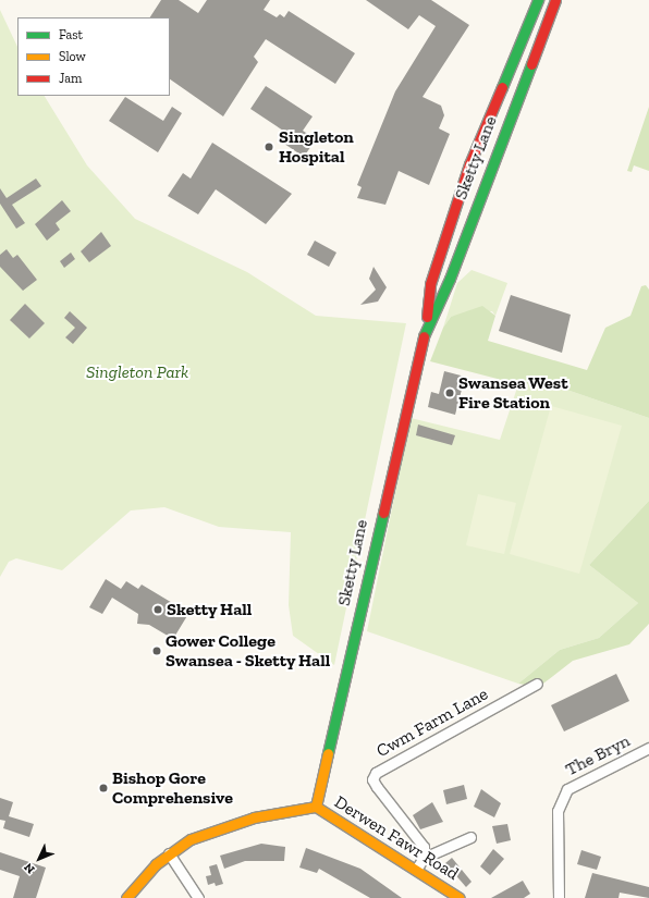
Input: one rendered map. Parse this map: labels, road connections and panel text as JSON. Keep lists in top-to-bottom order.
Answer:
{
  "streets": {
    "main road": ["Sketty Lane", "Derwen Fawr Road"],
    "street": ["Cwm Farm Lane", "The Bryn"]
  },
  "crossings": [
    ["Sketty Lane", "Derwen Fawr Road"]
  ],
  "parks": ["Singleton Park"],
  "places": [
    "Singleton Hospital",
    "Swansea West Fire Station",
    "Sketty Hall",
    "Gower College Swansea - Sketty Hall",
    "Bishop Gore Comprehensive"
  ],
  "legend": ["Fast", "Slow", "Jam"],
  "north": "bottom left"
}
